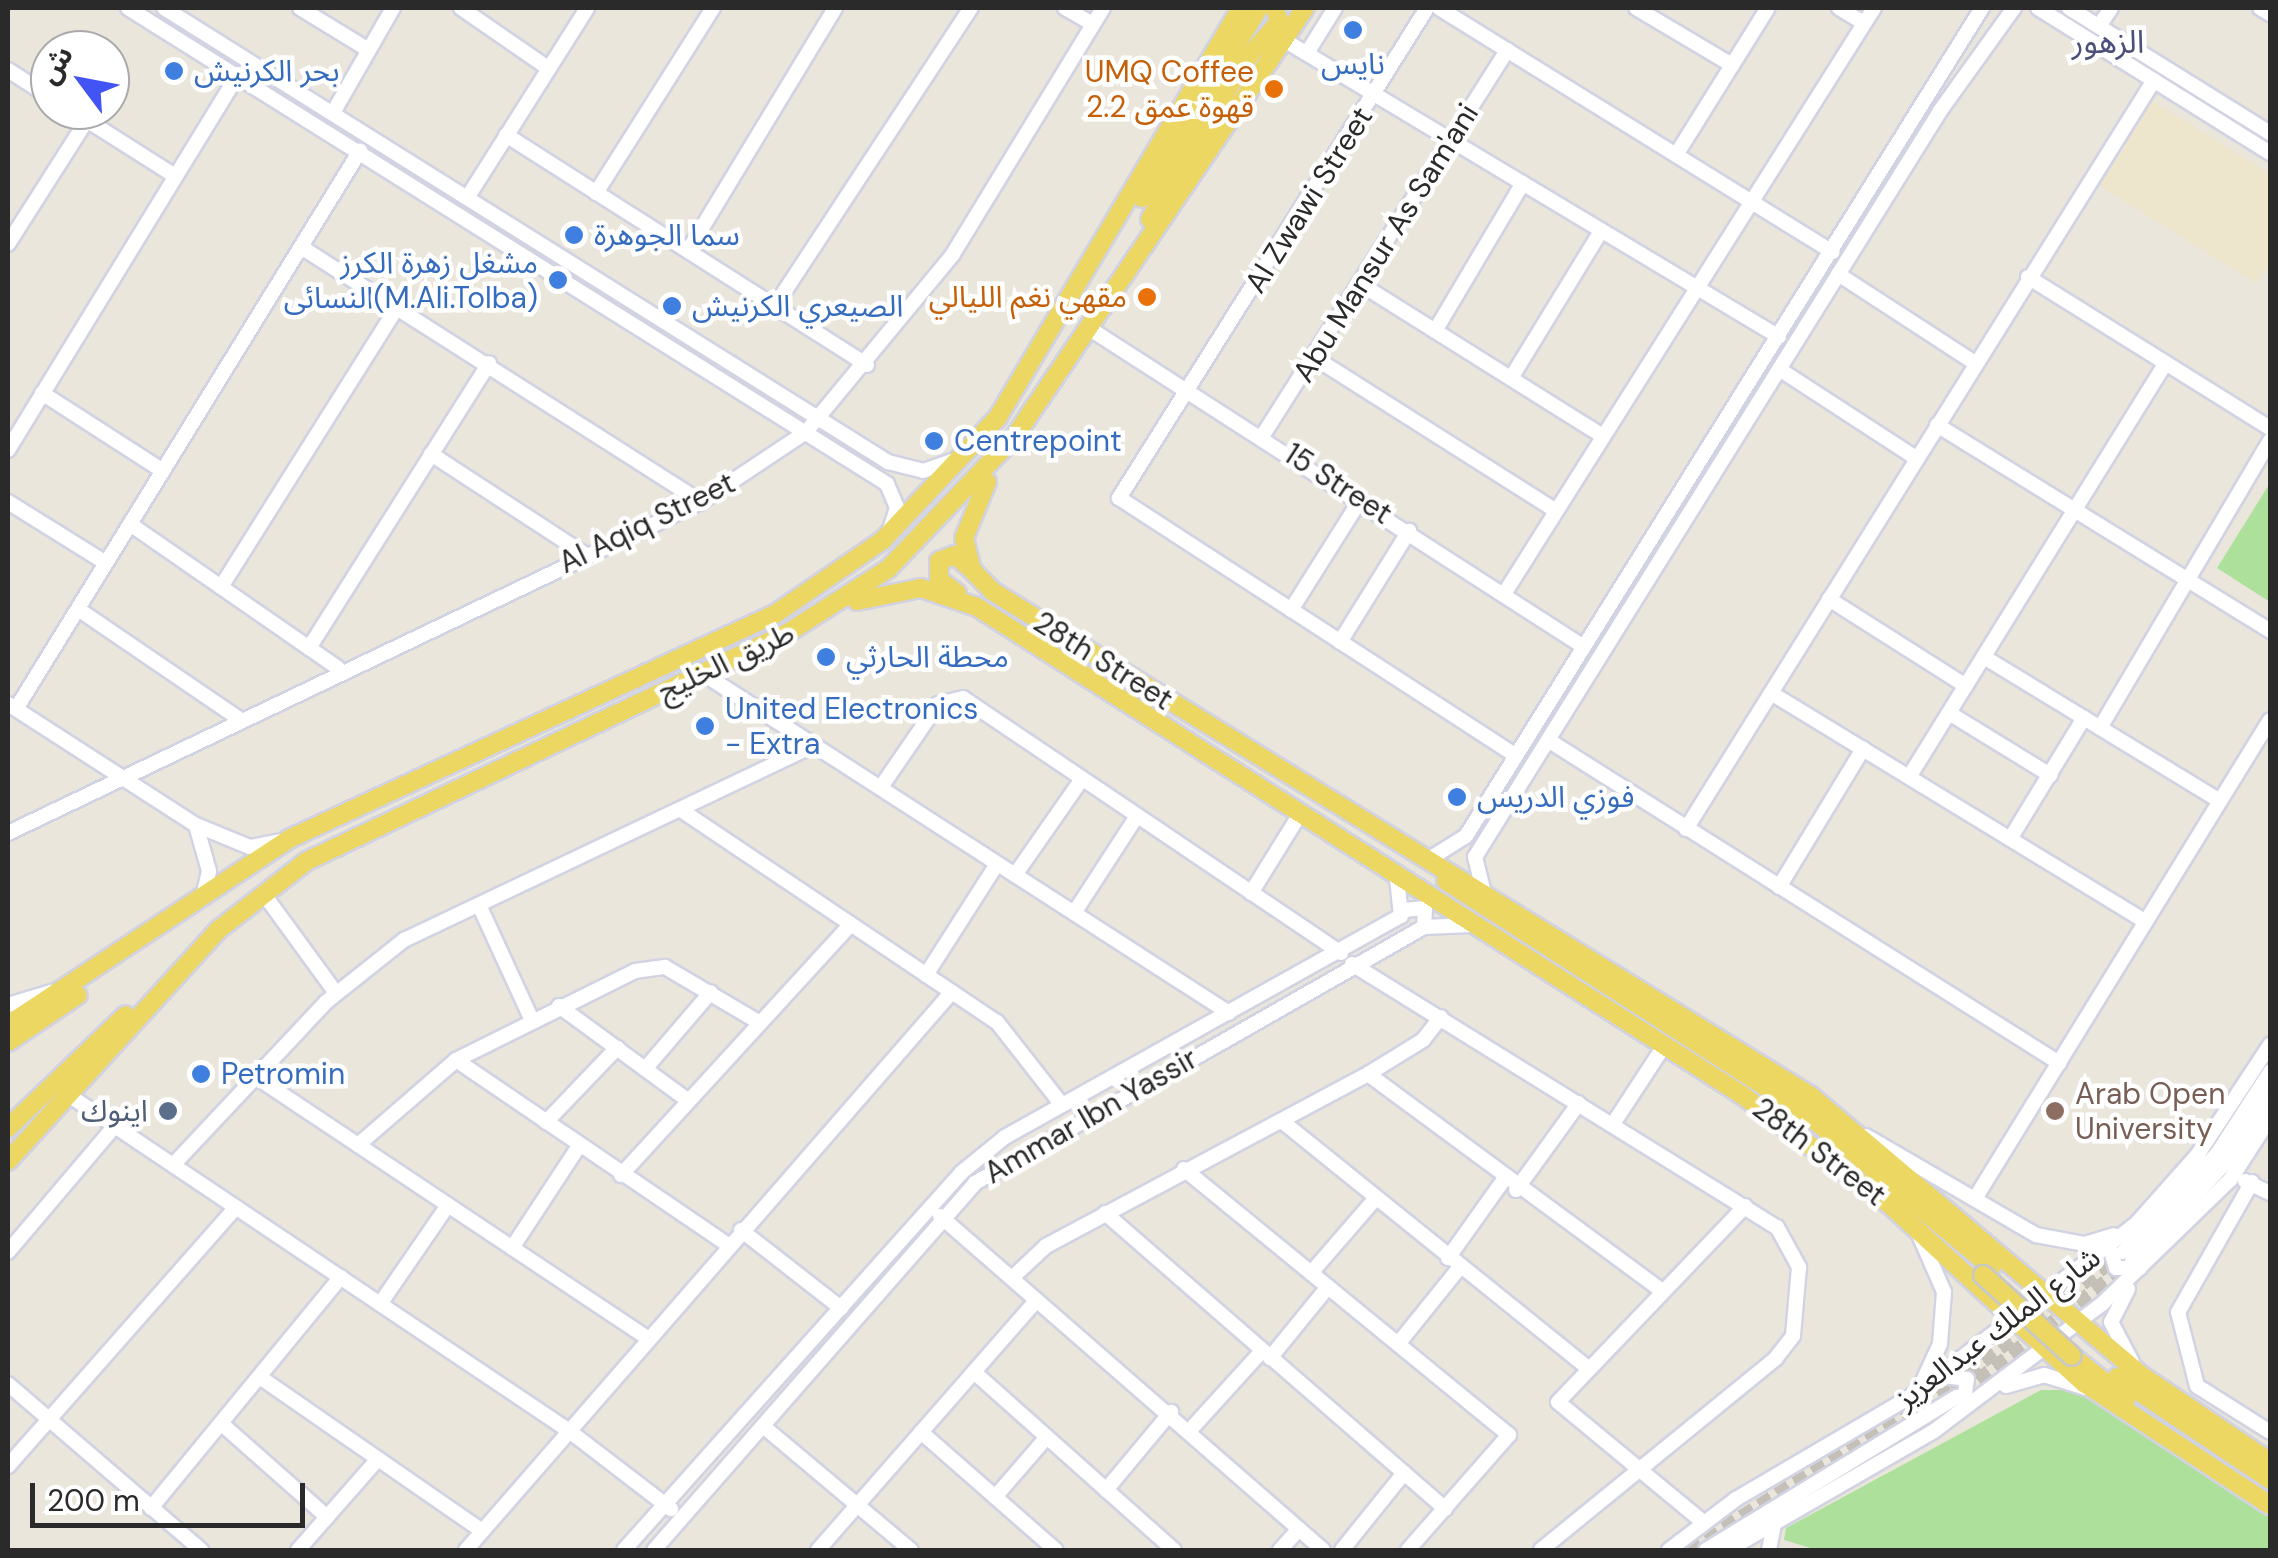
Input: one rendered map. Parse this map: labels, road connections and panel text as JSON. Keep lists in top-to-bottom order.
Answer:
{
  "streets": {
    "main road": ["28th Street", "طريق الخليج"],
    "street": [
      "Al Zwawi Street",
      "Abu Mansur As Sam'ani",
      "15 Street",
      "Al Aqiq Street",
      "Ammar Ibn Yassir",
      "شارع الملك عبدالعزيز"
    ]
  },
  "crossings": [
    ["Al Zwawi Street", "15 Street"],
    ["Abu Mansur As Sam'ani", "15 Street"],
    ["15 Street", "طريق الخليج"],
    ["28th Street", "طريق الخليج"],
    ["28th Street", "شارع الملك عبدالعزيز"]
  ],
  "districts": ["الزهور"],
  "places": [
    "نايس",
    "بحر الكرنيش",
    "UMQ Coffee 2.2 قهوة عمق",
    "سما الجوهرة",
    "مشغل زهرة الكرز النسائى(M.Ali.Tolba)",
    "مقهي نغم الليالي",
    "الصيعري الكرنيش",
    "Centrepoint",
    "محطة الحارثي",
    "United Electronics - Extra",
    "فوزي الدريس",
    "Petromin",
    "اينوك",
    "Arab Open University"
  ],
  "scale_bar": "200 m",
  "north": "top left"
}
